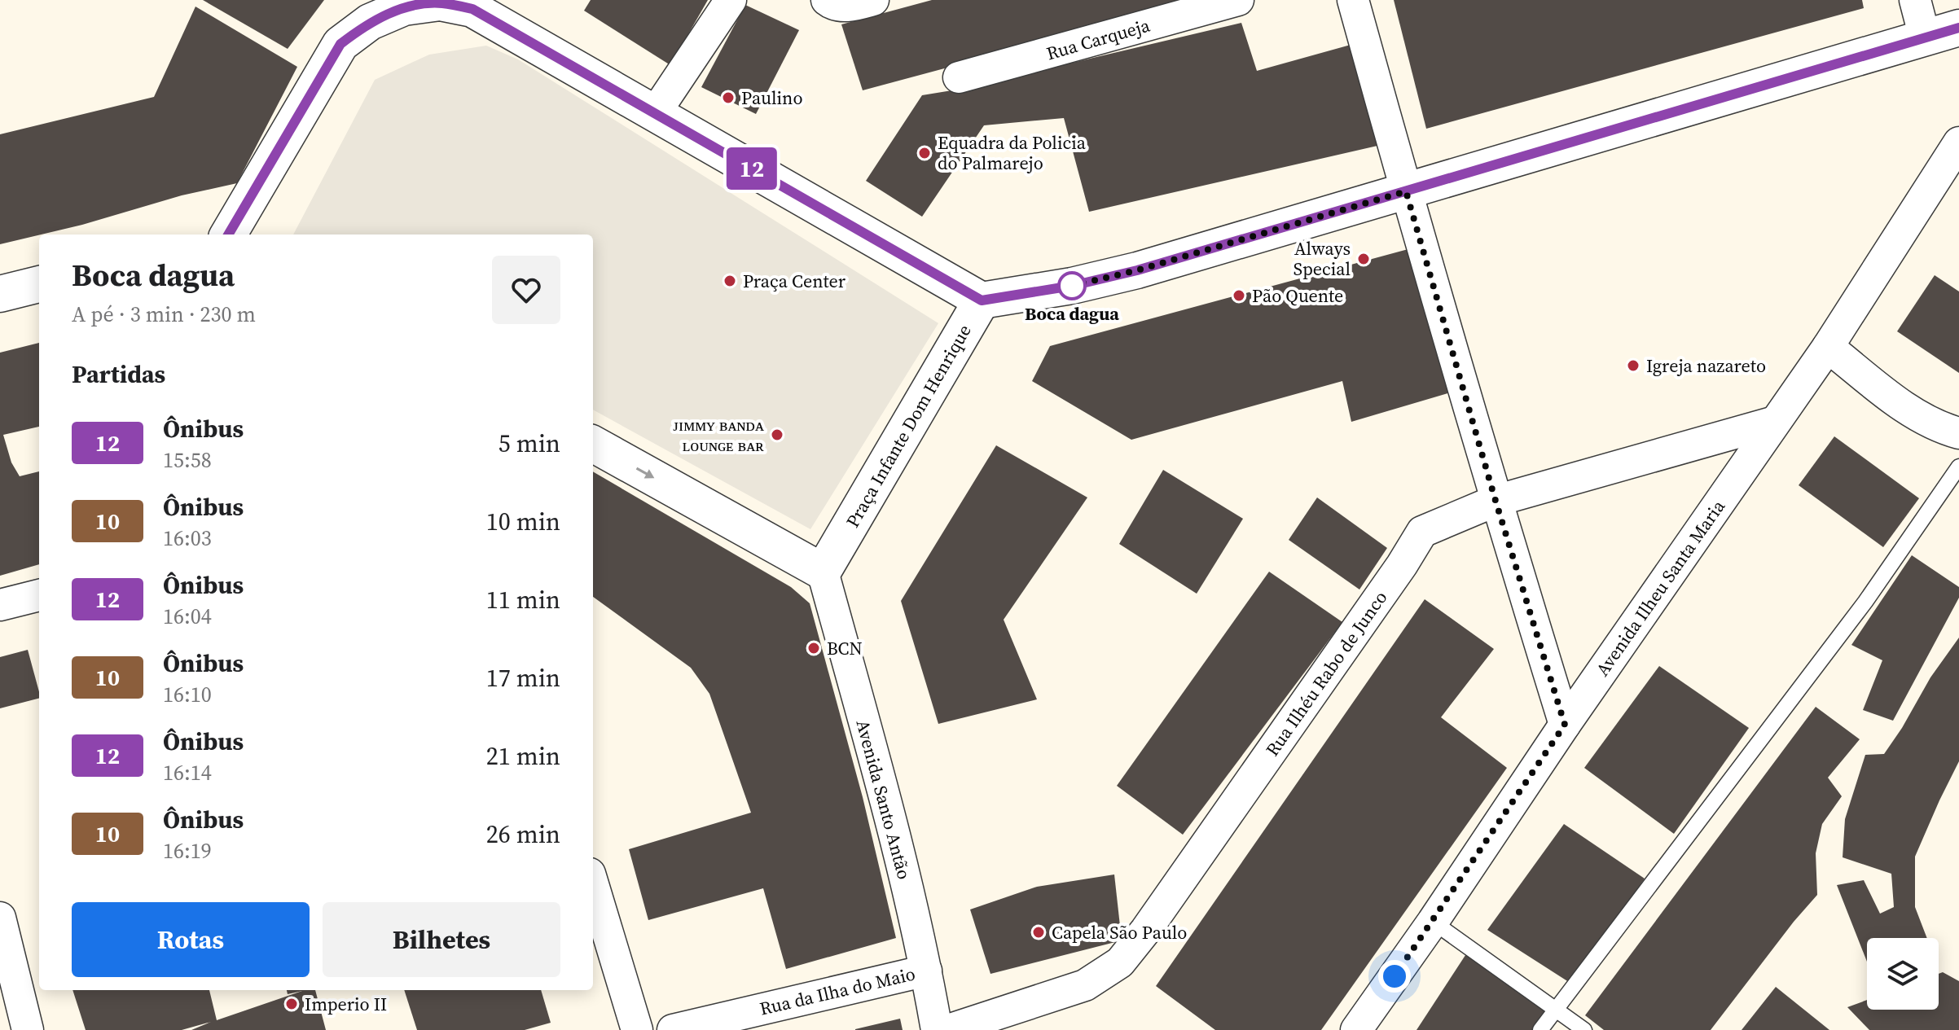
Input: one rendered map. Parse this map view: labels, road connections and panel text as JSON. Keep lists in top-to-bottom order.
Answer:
{
  "streets": {
    "street": [
      "Rua Carqueja",
      "Praça Infante Dom Henrique",
      "Avenida Ilheu Santa Maria",
      "Rua Ilhéu Rabo de Junco",
      "Avenida Santo Antão",
      "Rua da Ilha do Maio"
    ]
  },
  "crossings": [
    ["Praça Infante Dom Henrique", "Avenida Santo Antão"],
    ["Avenida Ilheu Santa Maria", "Rua Ilhéu Rabo de Junco"],
    ["Avenida Santo Antão", "Rua da Ilha do Maio"]
  ],
  "places": [
    "Paulino",
    "Equadra da Policia do Palmarejo",
    "Always Special",
    "Praça Center",
    "Boca dagua",
    "Pão Quente",
    "Igreja nazareto",
    "ᴊɪᴍᴍʏ ʙᴀɴᴅᴀ ʟᴏᴜɴɢᴇ ʙᴀʀ",
    "BCN",
    "Capela São Paulo",
    "Imperio II"
  ],
  "lines": ["bus line 12"],
  "page": {
    "on_map": "12",
    "heading": [
      ["Boca dagua", "A pé · 3 min · 230 m"],
      "Partidas"
    ],
    "list": [
      {
        "mark": "12",
        "name": "Ônibus",
        "note": "15:58",
        "value": "5 min"
      },
      {
        "mark": "10",
        "name": "Ônibus",
        "note": "16:03",
        "value": "10 min"
      },
      {
        "mark": "12",
        "name": "Ônibus",
        "note": "16:04",
        "value": "11 min"
      },
      {
        "mark": "10",
        "name": "Ônibus",
        "note": "16:10",
        "value": "17 min"
      },
      {
        "mark": "12",
        "name": "Ônibus",
        "note": "16:14",
        "value": "21 min"
      },
      {
        "mark": "10",
        "name": "Ônibus",
        "note": "16:19",
        "value": "26 min"
      }
    ],
    "buttons": ["Rotas", "Bilhetes"]
  }
}
